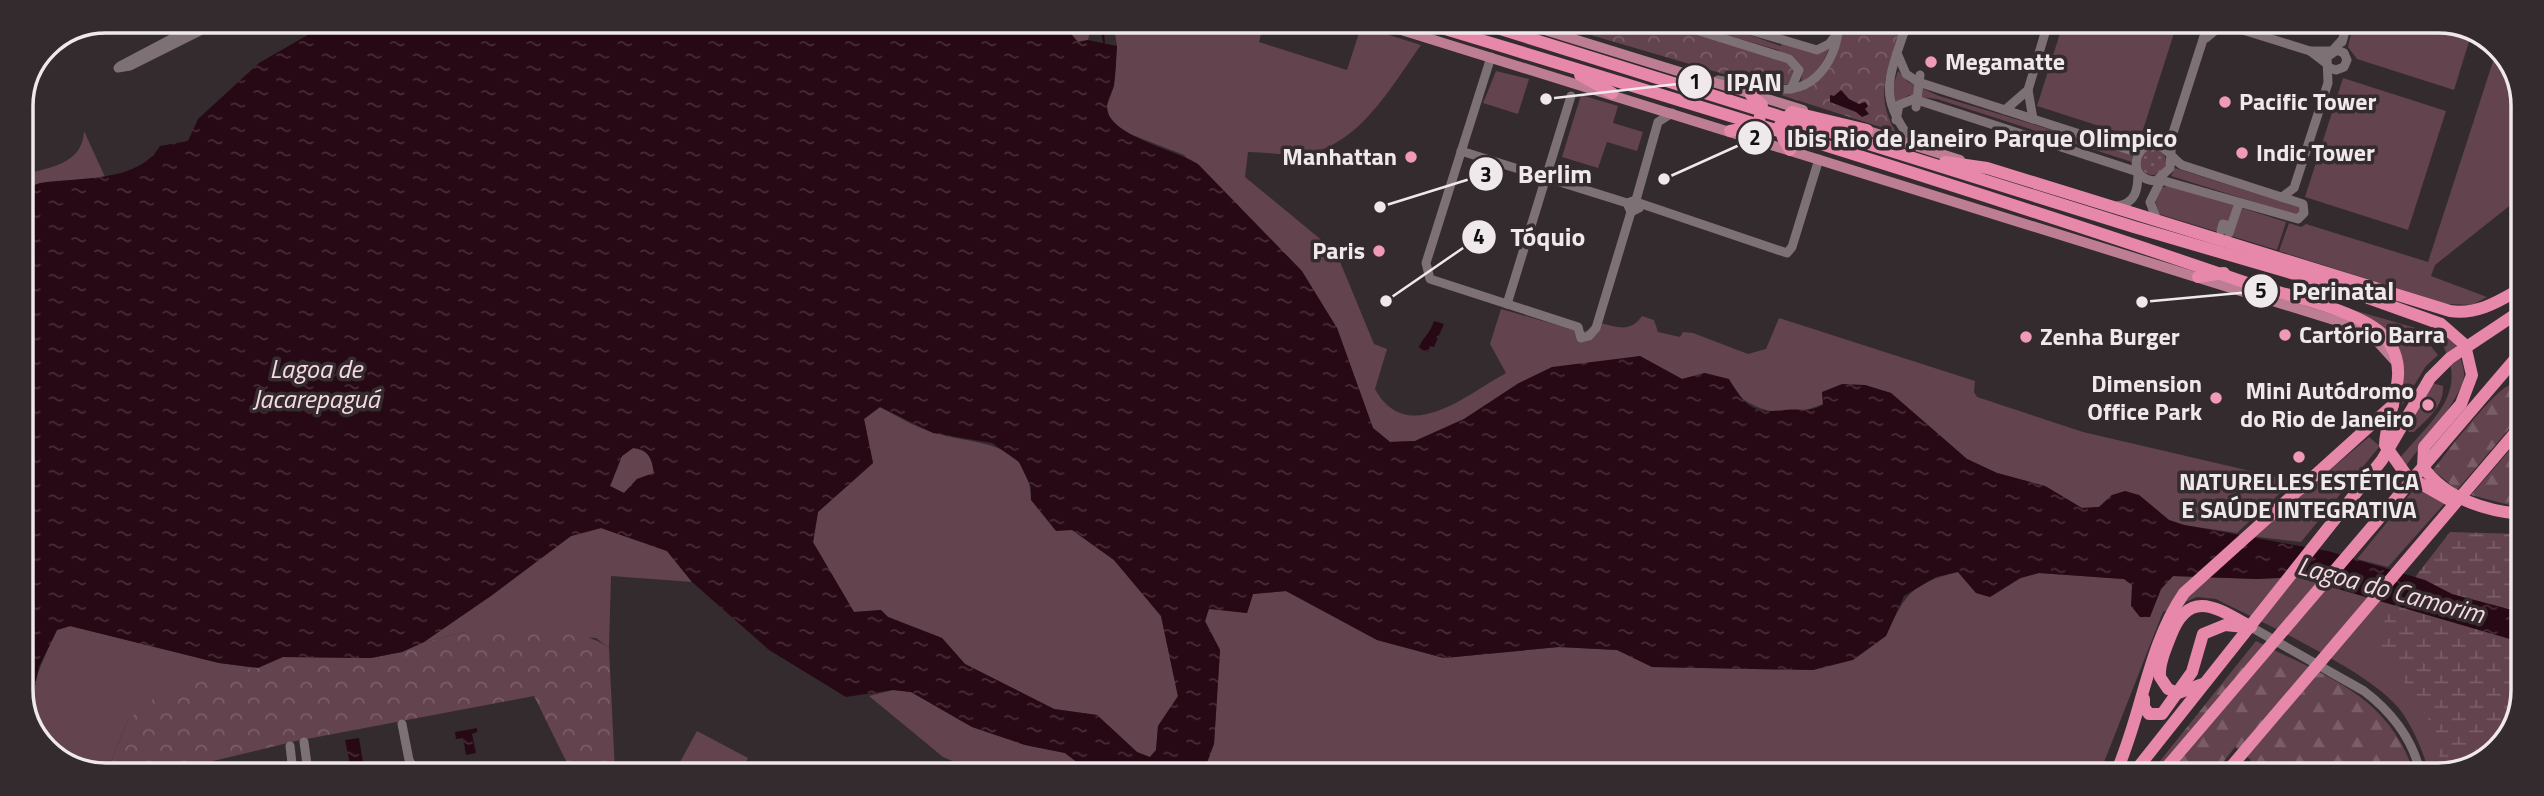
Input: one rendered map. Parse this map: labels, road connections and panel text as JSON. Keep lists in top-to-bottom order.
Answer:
{
  "water": ["Lagoa de Jacarepaguá", "Lagoa do Camorim"],
  "places": [
    "Megamatte",
    "IPAN",
    "Pacific Tower",
    "Indic Tower",
    "Manhattan",
    "Ibis Rio de Janeiro Parque Olimpico",
    "Berlim",
    "Paris",
    "Tóquio",
    "Perinatal",
    "Cartório Barra",
    "Zenha Burger",
    "Dimension Office Park",
    "Mini Autódromo do Rio de Janeiro",
    "NATURELLES ESTÉTICA E SAÚDE INTEGRATIVA"
  ]
}
